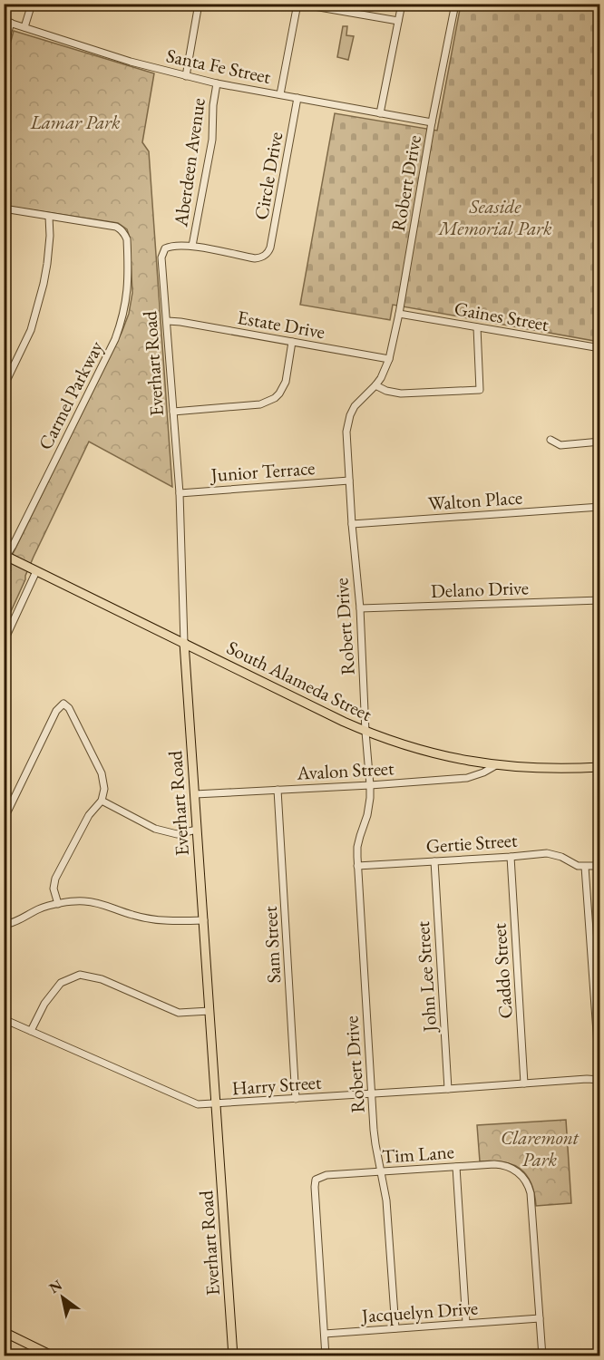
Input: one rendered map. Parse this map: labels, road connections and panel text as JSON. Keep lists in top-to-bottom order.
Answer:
{
  "streets": {
    "main road": ["Everhart Road", "South Alameda Street"],
    "street": [
      "Santa Fe Street",
      "Aberdeen Avenue",
      "Circle Drive",
      "Robert Drive",
      "Gaines Street",
      "Estate Drive",
      "Carmel Parkway",
      "Junior Terrace",
      "Walton Place",
      "Delano Drive",
      "Avalon Street",
      "Gertie Street",
      "Sam Street",
      "Caddo Street",
      "John Lee Street",
      "Harry Street",
      "Tim Lane",
      "Jacquelyn Drive"
    ]
  },
  "crossings": [
    ["Santa Fe Street", "Aberdeen Avenue"],
    ["Santa Fe Street", "Circle Drive"],
    ["Santa Fe Street", "Robert Drive"],
    ["Aberdeen Avenue", "Circle Drive"],
    ["Aberdeen Avenue", "Everhart Road"],
    ["Circle Drive", "Everhart Road"],
    ["Robert Drive", "Gaines Street"],
    ["Robert Drive", "Estate Drive"],
    ["Robert Drive", "Junior Terrace"],
    ["Robert Drive", "Walton Place"],
    ["Robert Drive", "Delano Drive"],
    ["Robert Drive", "South Alameda Street"],
    ["Robert Drive", "Avalon Street"],
    ["Robert Drive", "Gertie Street"],
    ["Robert Drive", "Harry Street"],
    ["Robert Drive", "Tim Lane"],
    ["Robert Drive", "Jacquelyn Drive"],
    ["Estate Drive", "Everhart Road"],
    ["Everhart Road", "Junior Terrace"],
    ["Everhart Road", "South Alameda Street"],
    ["Everhart Road", "Avalon Street"],
    ["Everhart Road", "Harry Street"],
    ["Carmel Parkway", "South Alameda Street"],
    ["South Alameda Street", "Avalon Street"],
    ["Avalon Street", "Sam Street"],
    ["Gertie Street", "Caddo Street"],
    ["Gertie Street", "John Lee Street"],
    ["Sam Street", "Harry Street"],
    ["Caddo Street", "Harry Street"],
    ["John Lee Street", "Harry Street"],
    ["Tim Lane", "Jacquelyn Drive"]
  ],
  "parks": ["Lamar Park", "Seaside Memorial Park", "Claremont Park"],
  "north": "top left"
}
